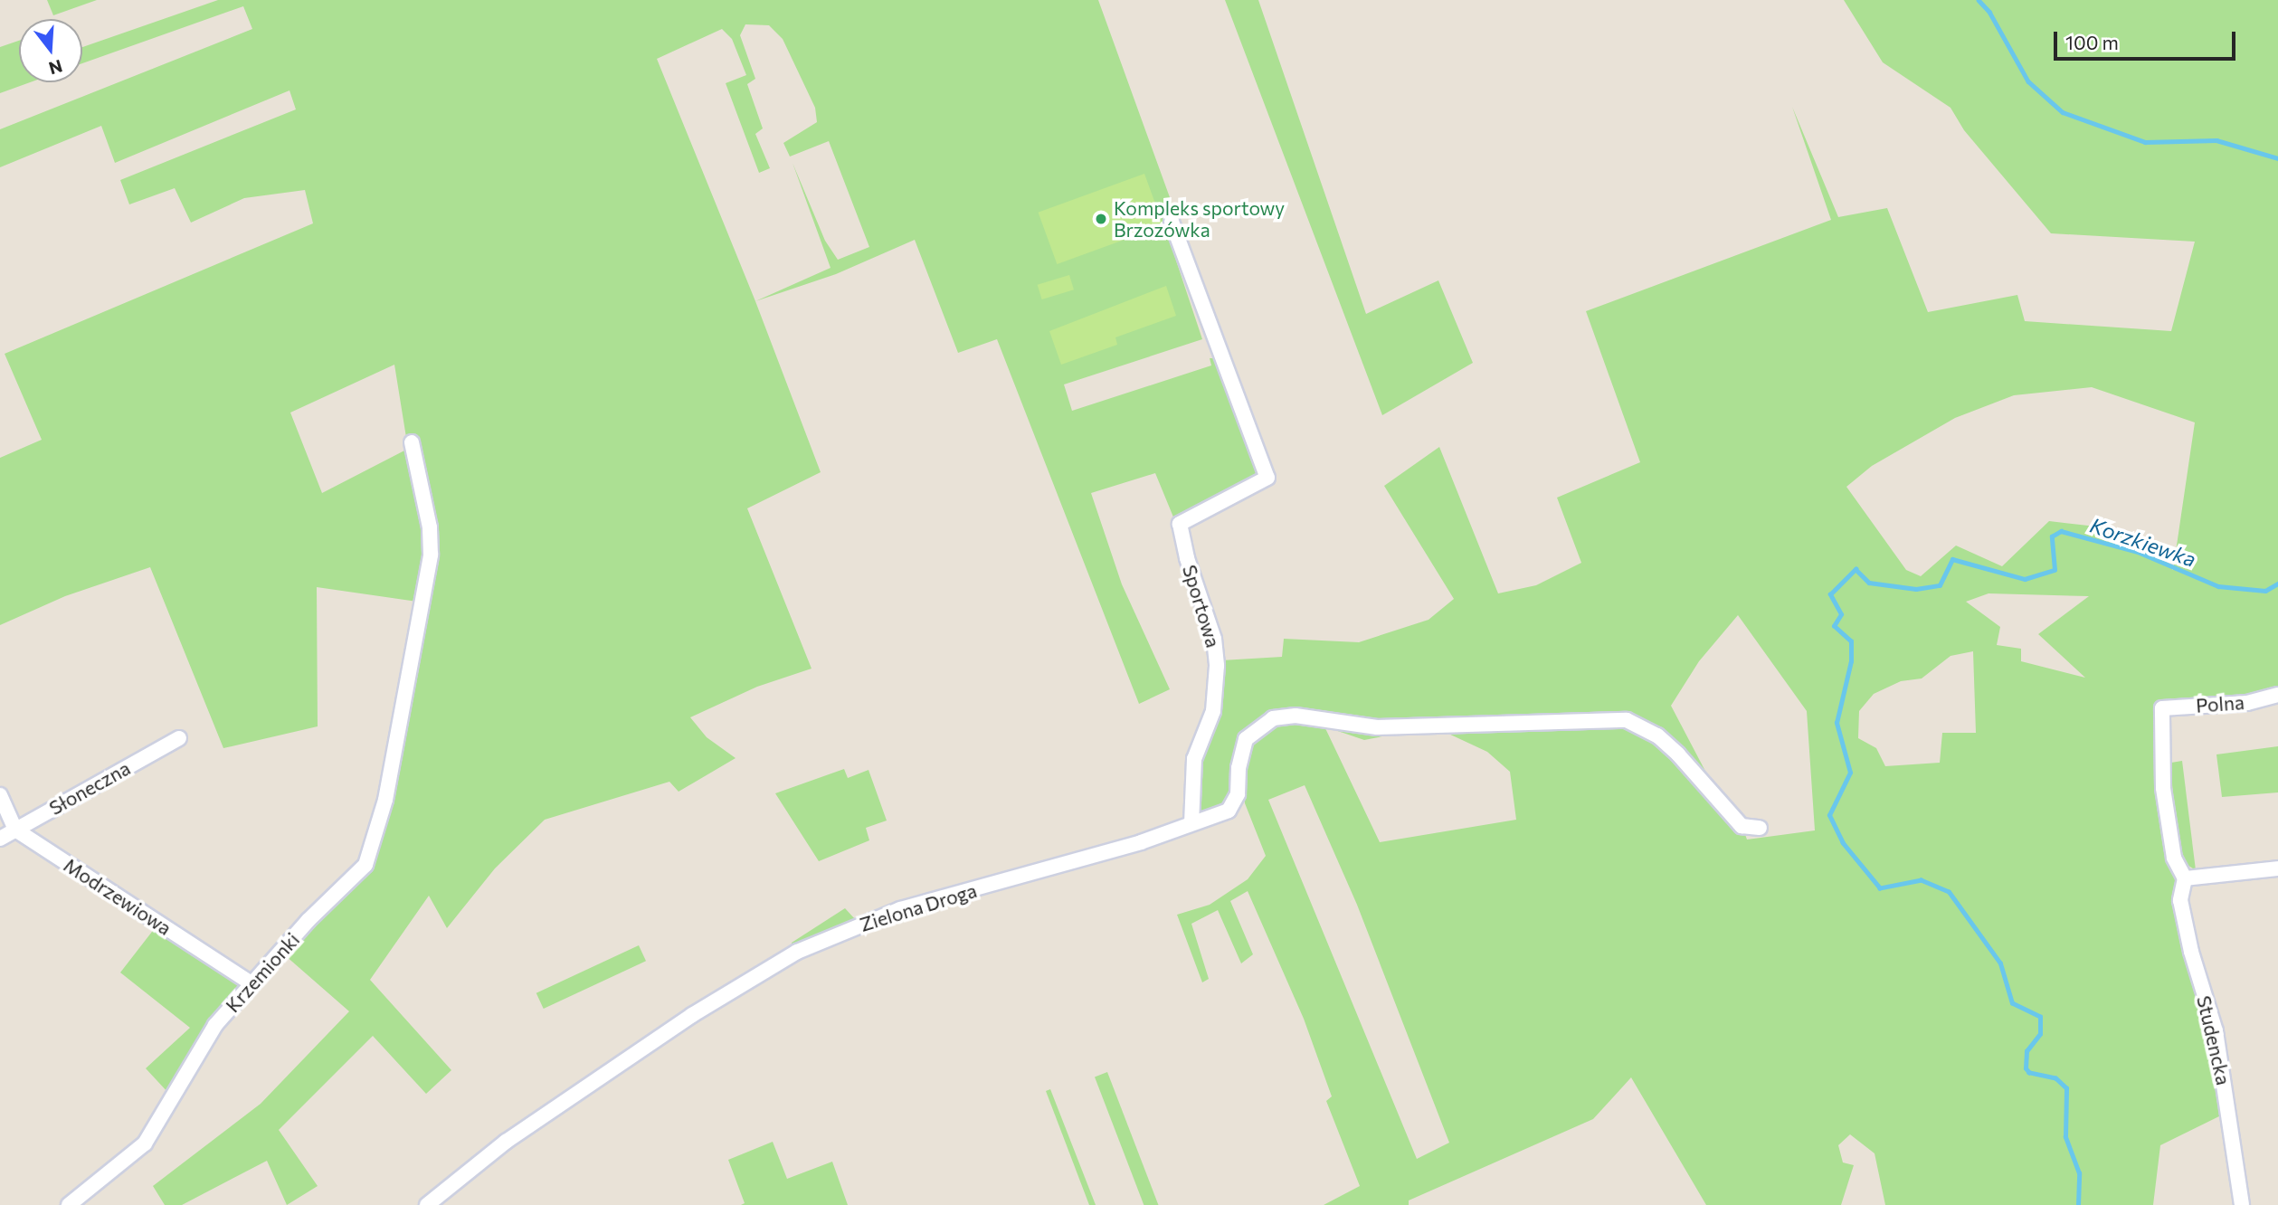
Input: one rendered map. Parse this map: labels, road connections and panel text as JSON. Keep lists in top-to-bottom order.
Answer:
{
  "streets": {
    "street": [
      "Sportowa",
      "Polna",
      "Słoneczna",
      "Modrzewiowa",
      "Zielona Droga",
      "Krzemionki",
      "Studencka"
    ]
  },
  "crossings": [
    ["Sportowa", "Zielona Droga"],
    ["Polna", "Studencka"],
    ["Słoneczna", "Modrzewiowa"],
    ["Modrzewiowa", "Krzemionki"]
  ],
  "water": ["Korzkiewka"],
  "places": ["Kompleks sportowy Brzozówka"],
  "scale_bar": "100 m",
  "north": "bottom"
}
